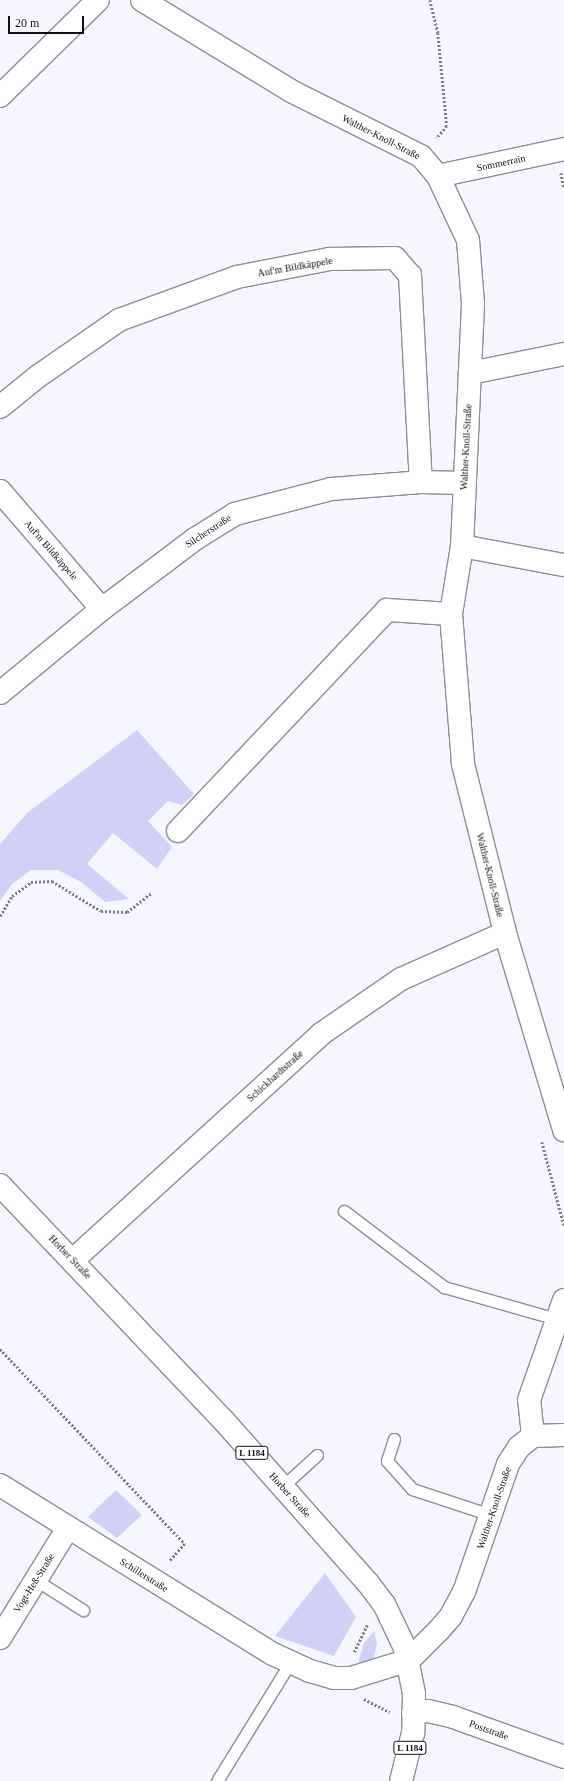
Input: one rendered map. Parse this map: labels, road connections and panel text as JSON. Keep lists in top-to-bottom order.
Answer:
{
  "streets": {
    "street": [
      "Walther-Knoll-Straße",
      "Sommerrain",
      "Auf'm Bildkäppele",
      "Silcherstraße",
      "Schickhardtstraße",
      "Horber Straße",
      "L 1184",
      "Schillerstraße",
      "Vogt-Heß-Straße",
      "Poststraße"
    ]
  },
  "crossings": [
    ["Walther-Knoll-Straße", "Sommerrain"],
    ["Walther-Knoll-Straße", "Silcherstraße"],
    ["Walther-Knoll-Straße", "Schickhardtstraße"],
    ["Walther-Knoll-Straße", "Horber Straße"],
    ["Auf'm Bildkäppele", "Silcherstraße"],
    ["Schickhardtstraße", "Horber Straße"],
    ["Horber Straße", "Poststraße"],
    ["Schillerstraße", "Vogt-Heß-Straße"]
  ],
  "scale_bar": "20 m"
}
